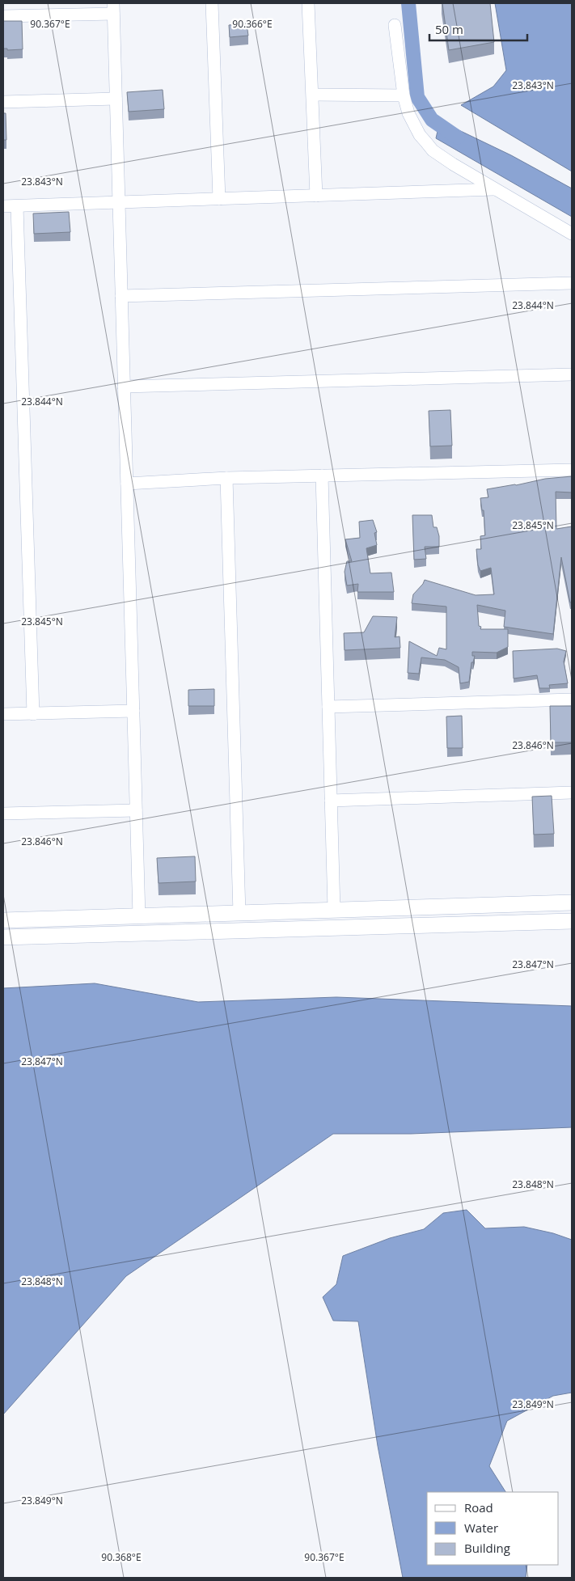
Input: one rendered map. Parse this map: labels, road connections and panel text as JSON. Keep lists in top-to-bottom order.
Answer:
{
  "legend": ["Road", "Water", "Building"],
  "scale_bar": "50 m",
  "coordinates": [
    "90.367°E",
    "90.366°E",
    "23.843°N",
    "23.844°N",
    "23.845°N",
    "23.846°N",
    "23.847°N",
    "23.848°N",
    "23.849°N",
    "90.368°E"
  ]
}
